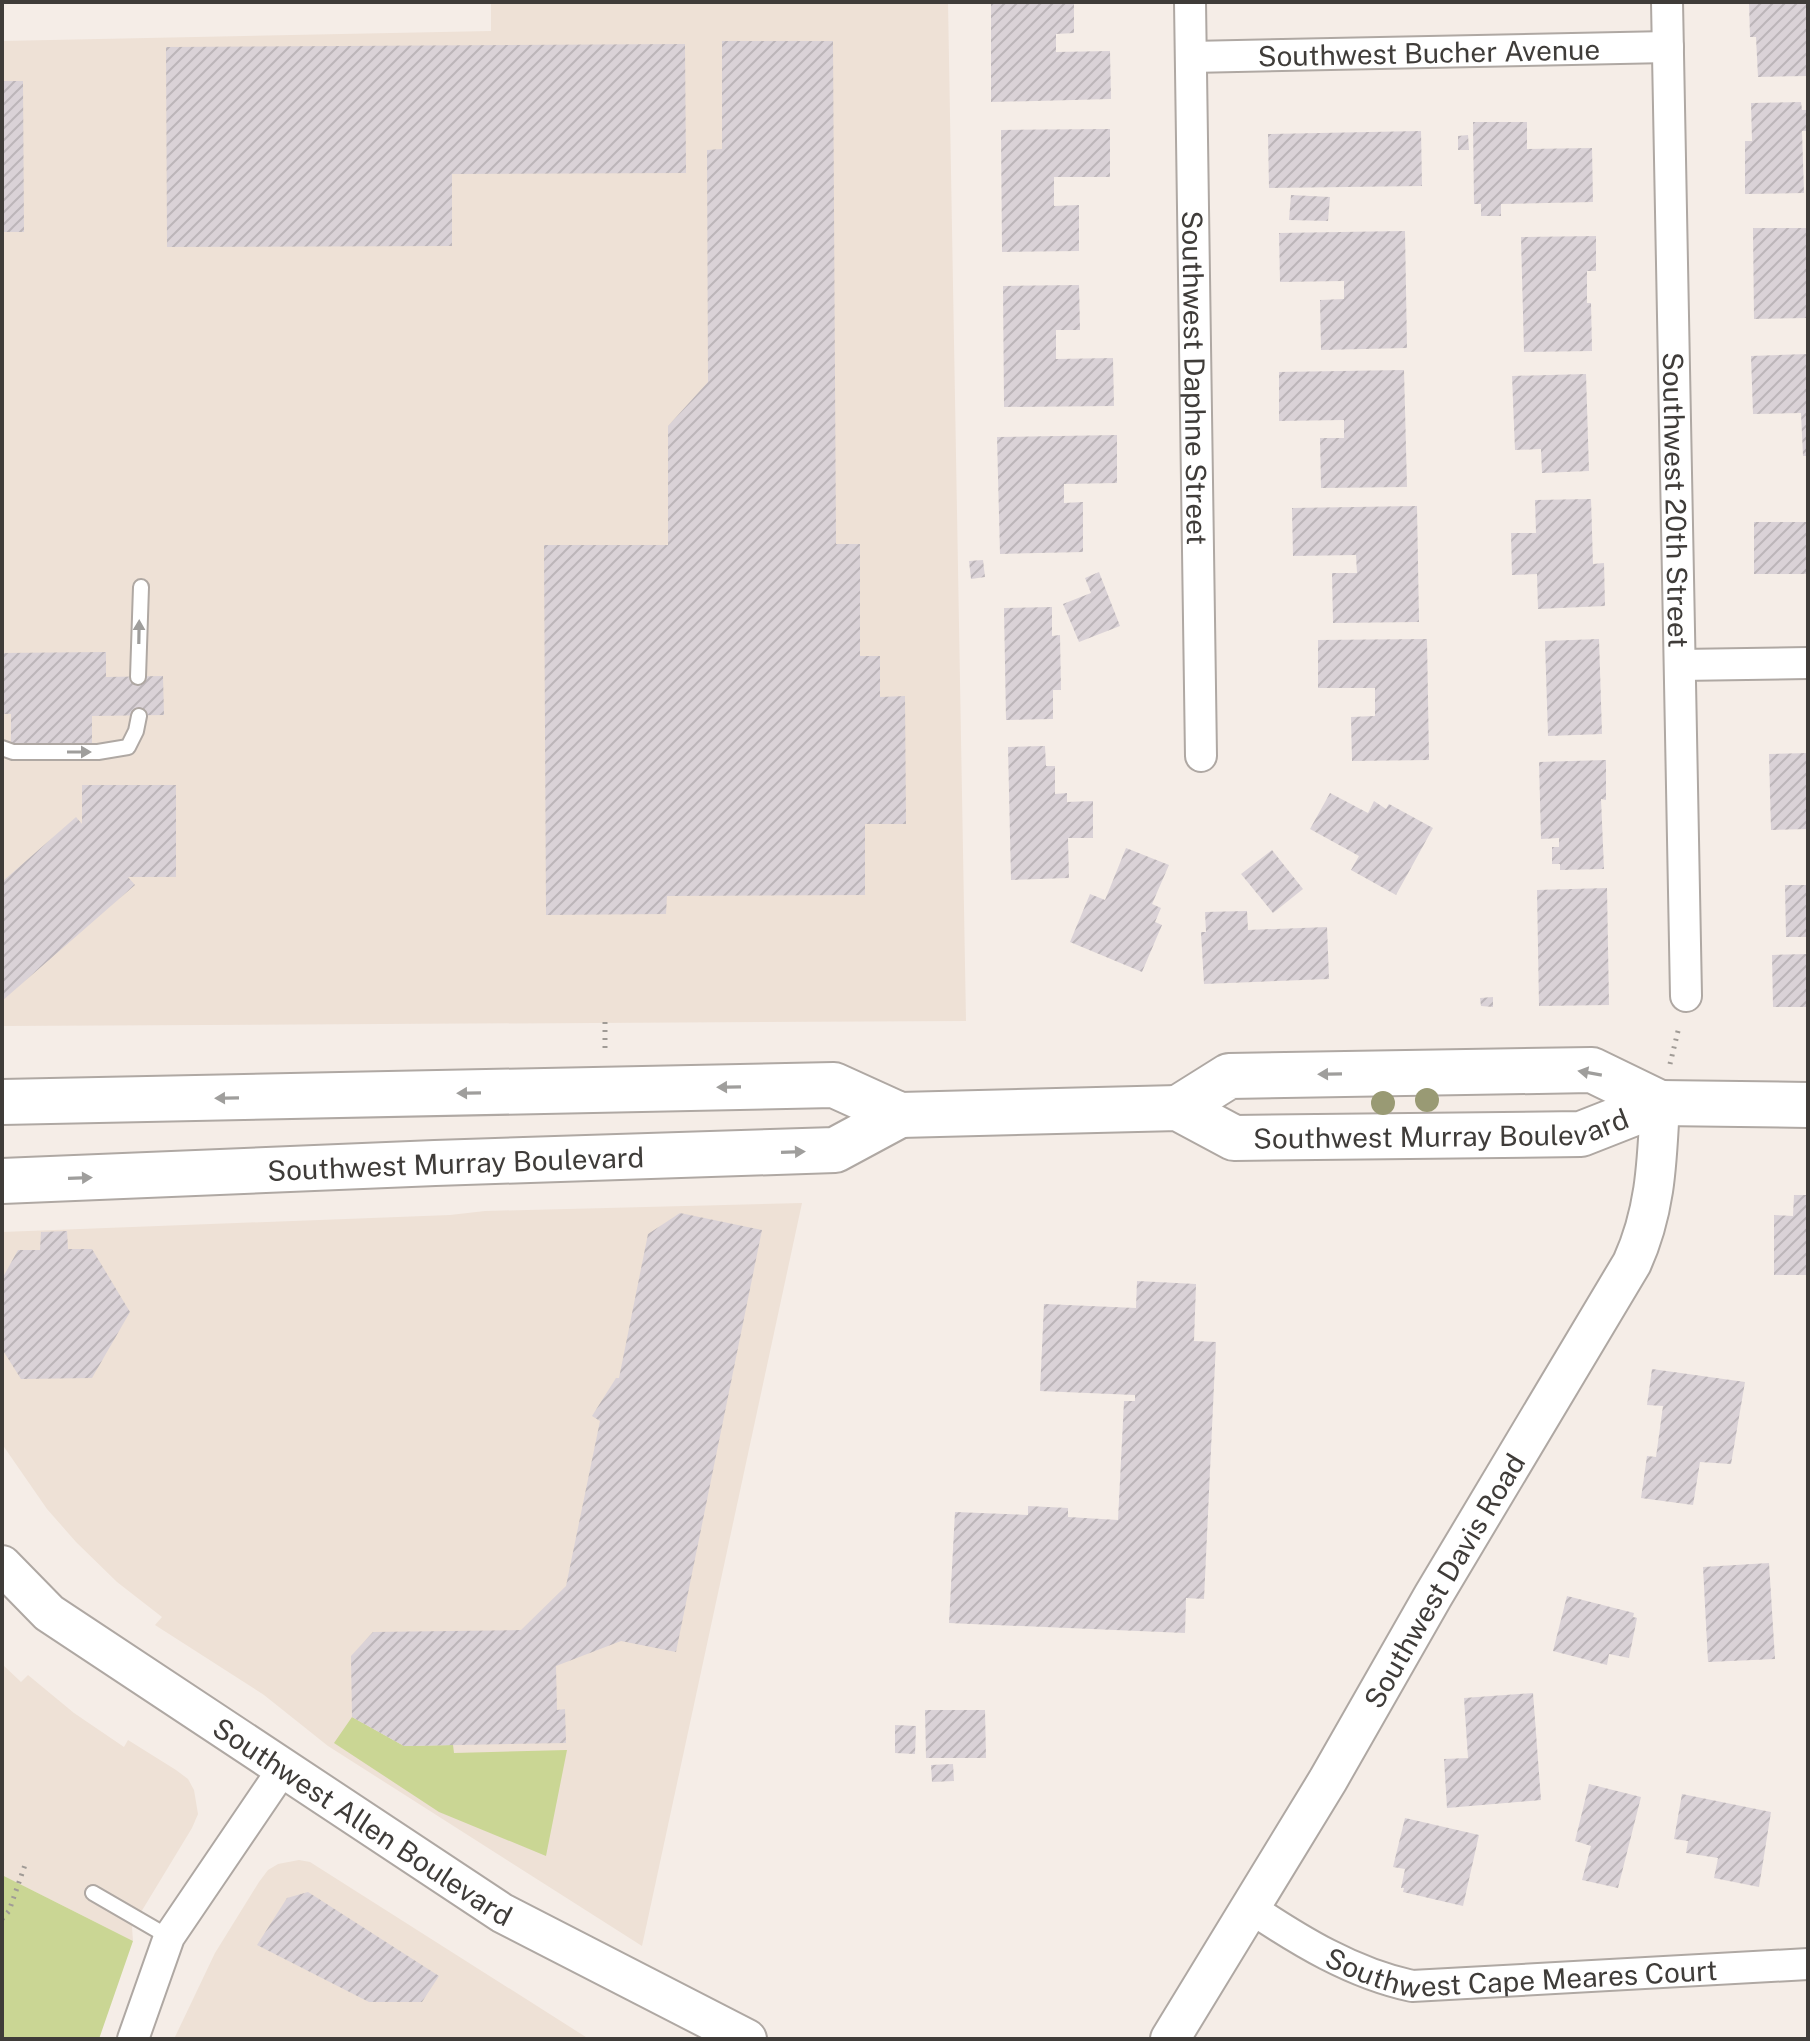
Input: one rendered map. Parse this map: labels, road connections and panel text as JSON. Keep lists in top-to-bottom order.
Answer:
{
  "streets": {
    "main road": ["Southwest Murray Boulevard"],
    "street": [
      "Southwest Bucher Avenue",
      "Southwest Daphne Street",
      "Southwest 20th Street",
      "Southwest Davis Road",
      "Southwest Allen Boulevard",
      "Southwest Cape Meares Court"
    ]
  },
  "crossings": [
    ["Southwest Bucher Avenue", "Southwest Daphne Street"],
    ["Southwest Bucher Avenue", "Southwest 20th Street"],
    ["Southwest Murray Boulevard", "Southwest Davis Road"],
    ["Southwest Davis Road", "Southwest Cape Meares Court"]
  ]
}
